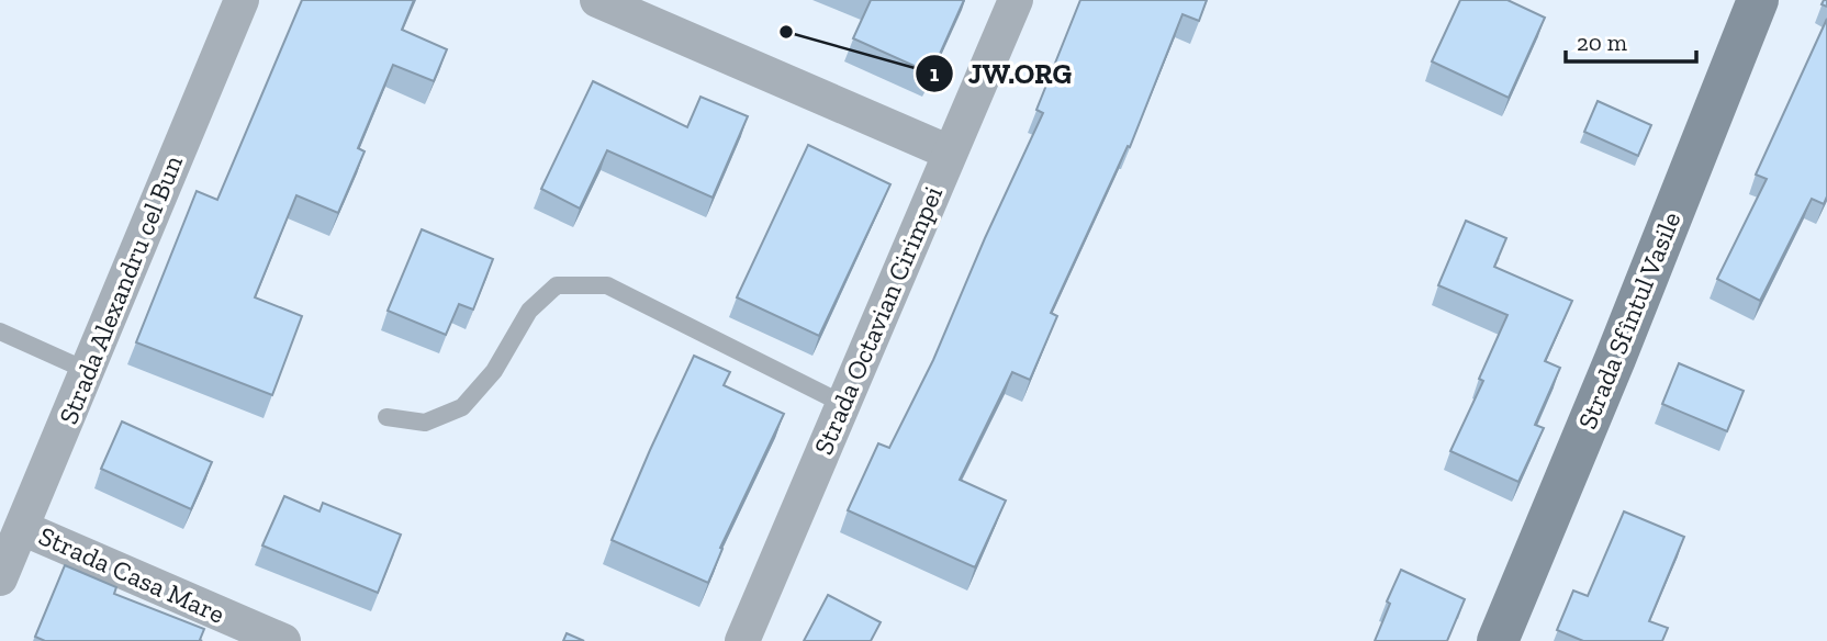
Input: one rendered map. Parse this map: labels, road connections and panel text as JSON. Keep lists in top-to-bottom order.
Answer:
{
  "streets": {
    "street": [
      "Strada Alexandru cel Bun",
      "Strada Octavian Cirimpei",
      "Strada Sfîntul Vasile",
      "Strada Casa Mare"
    ]
  },
  "crossings": [
    ["Strada Alexandru cel Bun", "Strada Casa Mare"]
  ],
  "places": ["JW.ORG"],
  "scale_bar": "20 m"
}
